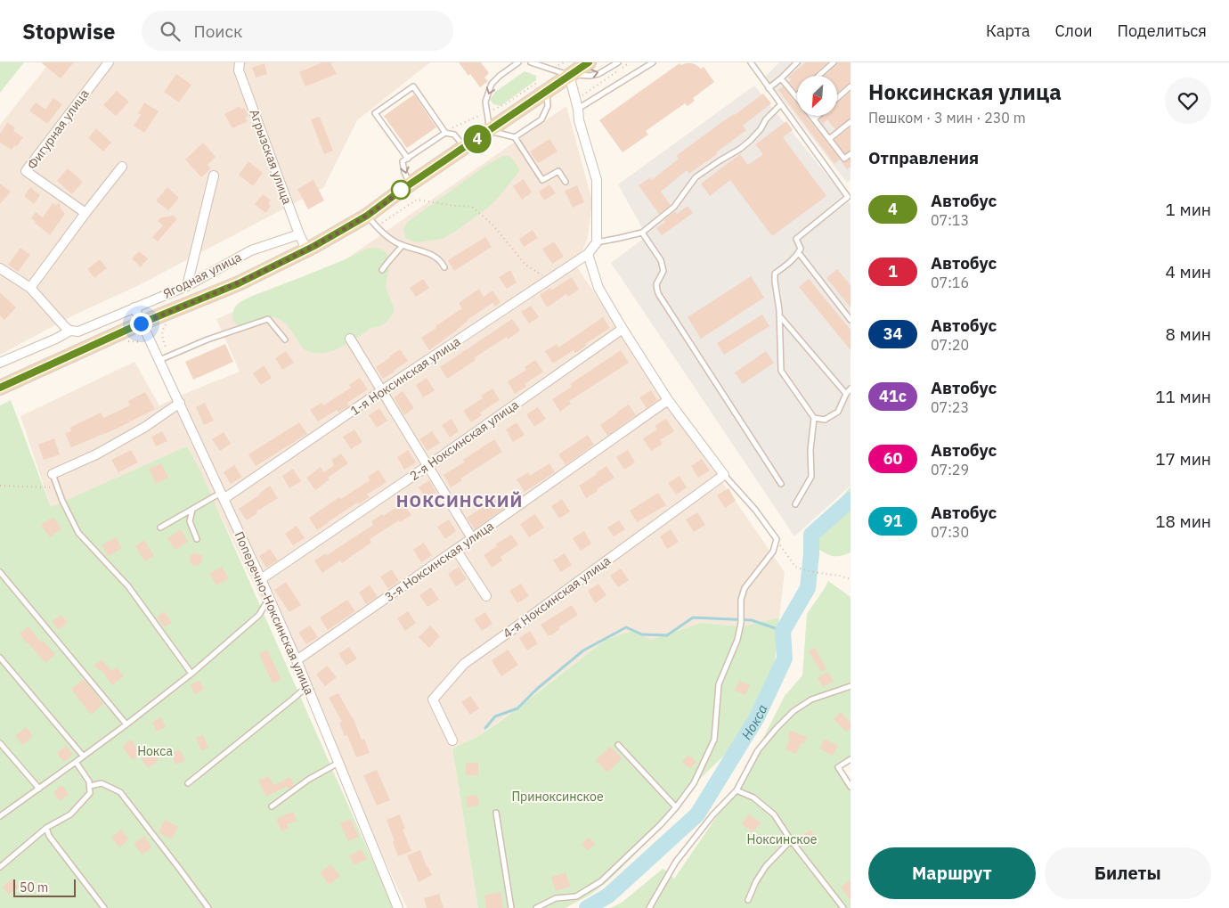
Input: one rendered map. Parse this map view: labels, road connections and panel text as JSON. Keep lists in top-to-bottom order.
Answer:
{
  "streets": {
    "street": [
      "Фигурная улица",
      "Агрызская улица",
      "Ягодная улица",
      "1-я Ноксинская улица",
      "2-я Ноксинская улица",
      "3-я Ноксинская улица",
      "4-я Ноксинская улица",
      "Поперечно-Ноксинская улица"
    ]
  },
  "crossings": [
    ["Агрызская улица", "Ягодная улица"],
    ["Ягодная улица", "Поперечно-Ноксинская улица"],
    ["1-я Ноксинская улица", "Поперечно-Ноксинская улица"],
    ["2-я Ноксинская улица", "Поперечно-Ноксинская улица"],
    ["3-я Ноксинская улица", "Поперечно-Ноксинская улица"]
  ],
  "districts": ["НОКСИНСКИЙ"],
  "water": ["Нокса"],
  "parks": ["Нокса", "Приноксинское", "Ноксинское"],
  "lines": ["bus line 4"],
  "scale_bar": "50 m",
  "north": "bottom left",
  "page": {
    "header": "Stopwise",
    "search": "Поиск",
    "nav": ["Карта", "Слои", "Поделиться"],
    "on_map": "4",
    "heading": [
      ["Ноксинская улица", "Пешком · 3 мин · 230 m"],
      "Отправления"
    ],
    "list": [
      {
        "mark": "4",
        "name": "Автобус",
        "note": "07:13",
        "value": "1 мин"
      },
      {
        "mark": "1",
        "name": "Автобус",
        "note": "07:16",
        "value": "4 мин"
      },
      {
        "mark": "34",
        "name": "Автобус",
        "note": "07:20",
        "value": "8 мин"
      },
      {
        "mark": "41с",
        "name": "Автобус",
        "note": "07:23",
        "value": "11 мин"
      },
      {
        "mark": "60",
        "name": "Автобус",
        "note": "07:29",
        "value": "17 мин"
      },
      {
        "mark": "91",
        "name": "Автобус",
        "note": "07:30",
        "value": "18 мин"
      }
    ],
    "buttons": ["Маршрут", "Билеты"],
    "scale": "50 m"
  }
}
